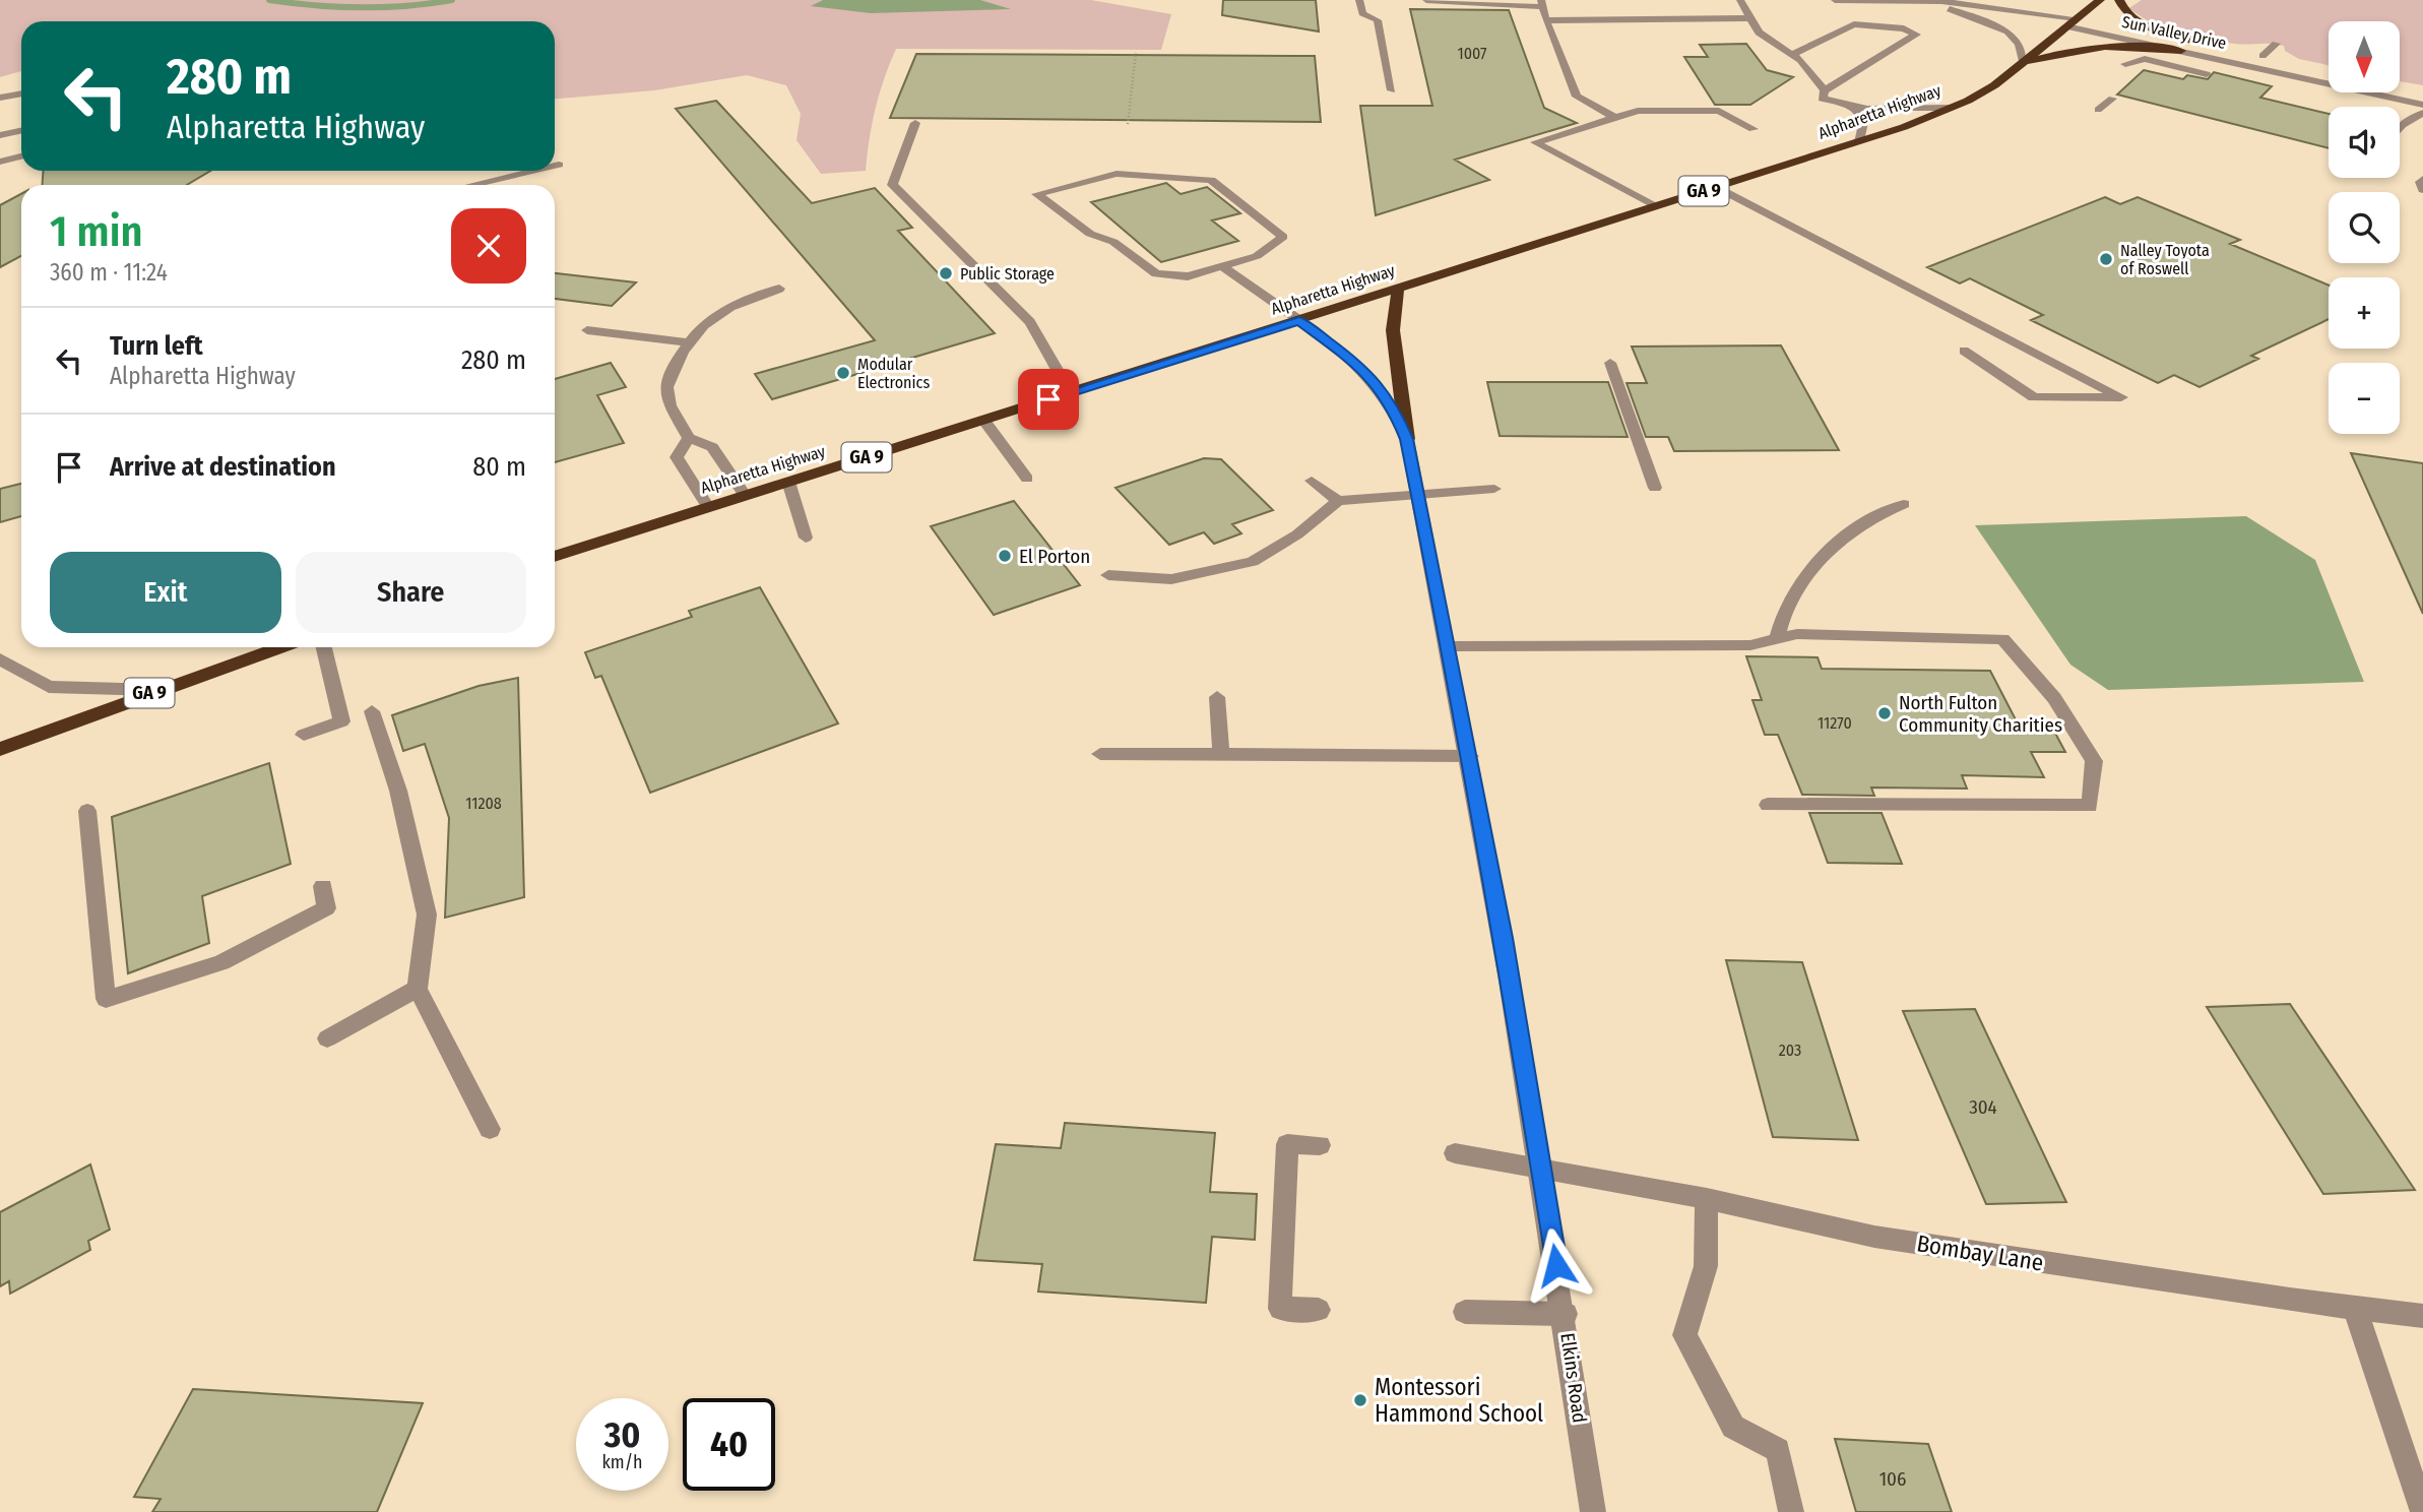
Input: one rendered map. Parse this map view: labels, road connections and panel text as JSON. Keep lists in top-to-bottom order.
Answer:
{
  "streets": {
    "highway": ["Alpharetta Highway", "GA 9"],
    "street": ["Sun Valley Drive", "Bombay Lane", "Elkins Road"]
  },
  "crossings": [
    ["Sun Valley Drive", "Alpharetta Highway"],
    ["Alpharetta Highway", "Elkins Road"],
    ["Bombay Lane", "Elkins Road"]
  ],
  "places": [
    "Nalley Toyota of Roswell",
    "Public Storage",
    "Modular Electronics",
    "El Porton",
    "North Fulton Community Charities",
    "Montessori Hammond School"
  ],
  "house_numbers": [
    "1007",
    "11270",
    "11208",
    "203",
    "304",
    "106"
  ],
  "north": "bottom",
  "page": {
    "map_buttons": ["+", "−"],
    "turn": ["280 m", "Alpharetta Highway"],
    "heading": ["1 min", "360 m · 11:24"],
    "list": [
      {
        "name": "Turn left",
        "note": "Alpharetta Highway",
        "value": "280 m"
      },
      {
        "name": "Arrive at destination",
        "value": "80 m"
      }
    ],
    "buttons": ["Exit", "Share"],
    "speed": "30 km/h",
    "limit": "40"
  }
}
